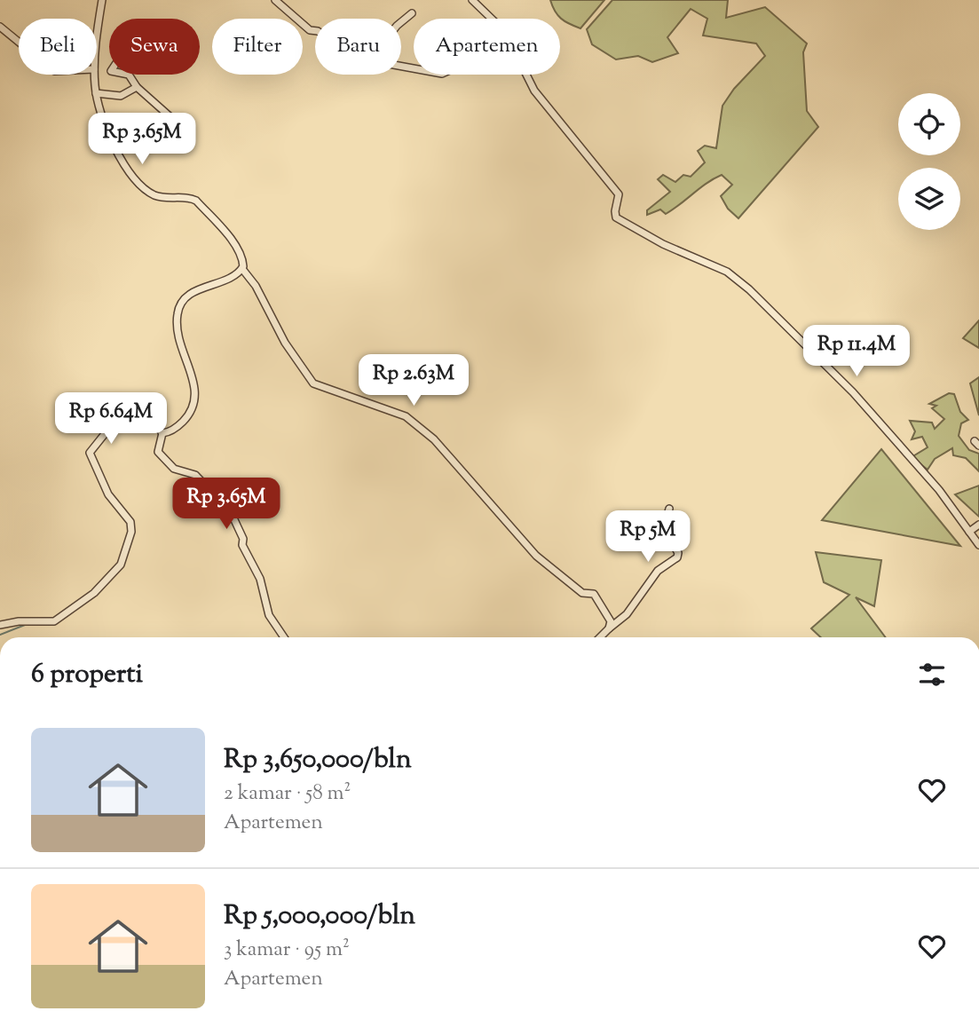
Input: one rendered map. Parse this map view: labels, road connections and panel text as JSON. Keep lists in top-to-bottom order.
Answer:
{
  "page": {
    "chip": [
      "Beli",
      "Sewa",
      "Filter",
      "Baru",
      "Apartemen"
    ],
    "price": [
      "Rp 3.65M",
      "Rp 11.4M",
      "Rp 2.63M",
      "Rp 6.64M",
      "Rp 3.65M",
      "Rp 5M"
    ],
    "heading": "6 properti",
    "list": [
      {
        "name": "Rp 3,650,000/bln",
        "note": "2 kamar · 58 m² · Apartemen"
      },
      {
        "name": "Rp 5,000,000/bln",
        "note": "3 kamar · 95 m² · Apartemen"
      }
    ]
  }
}
